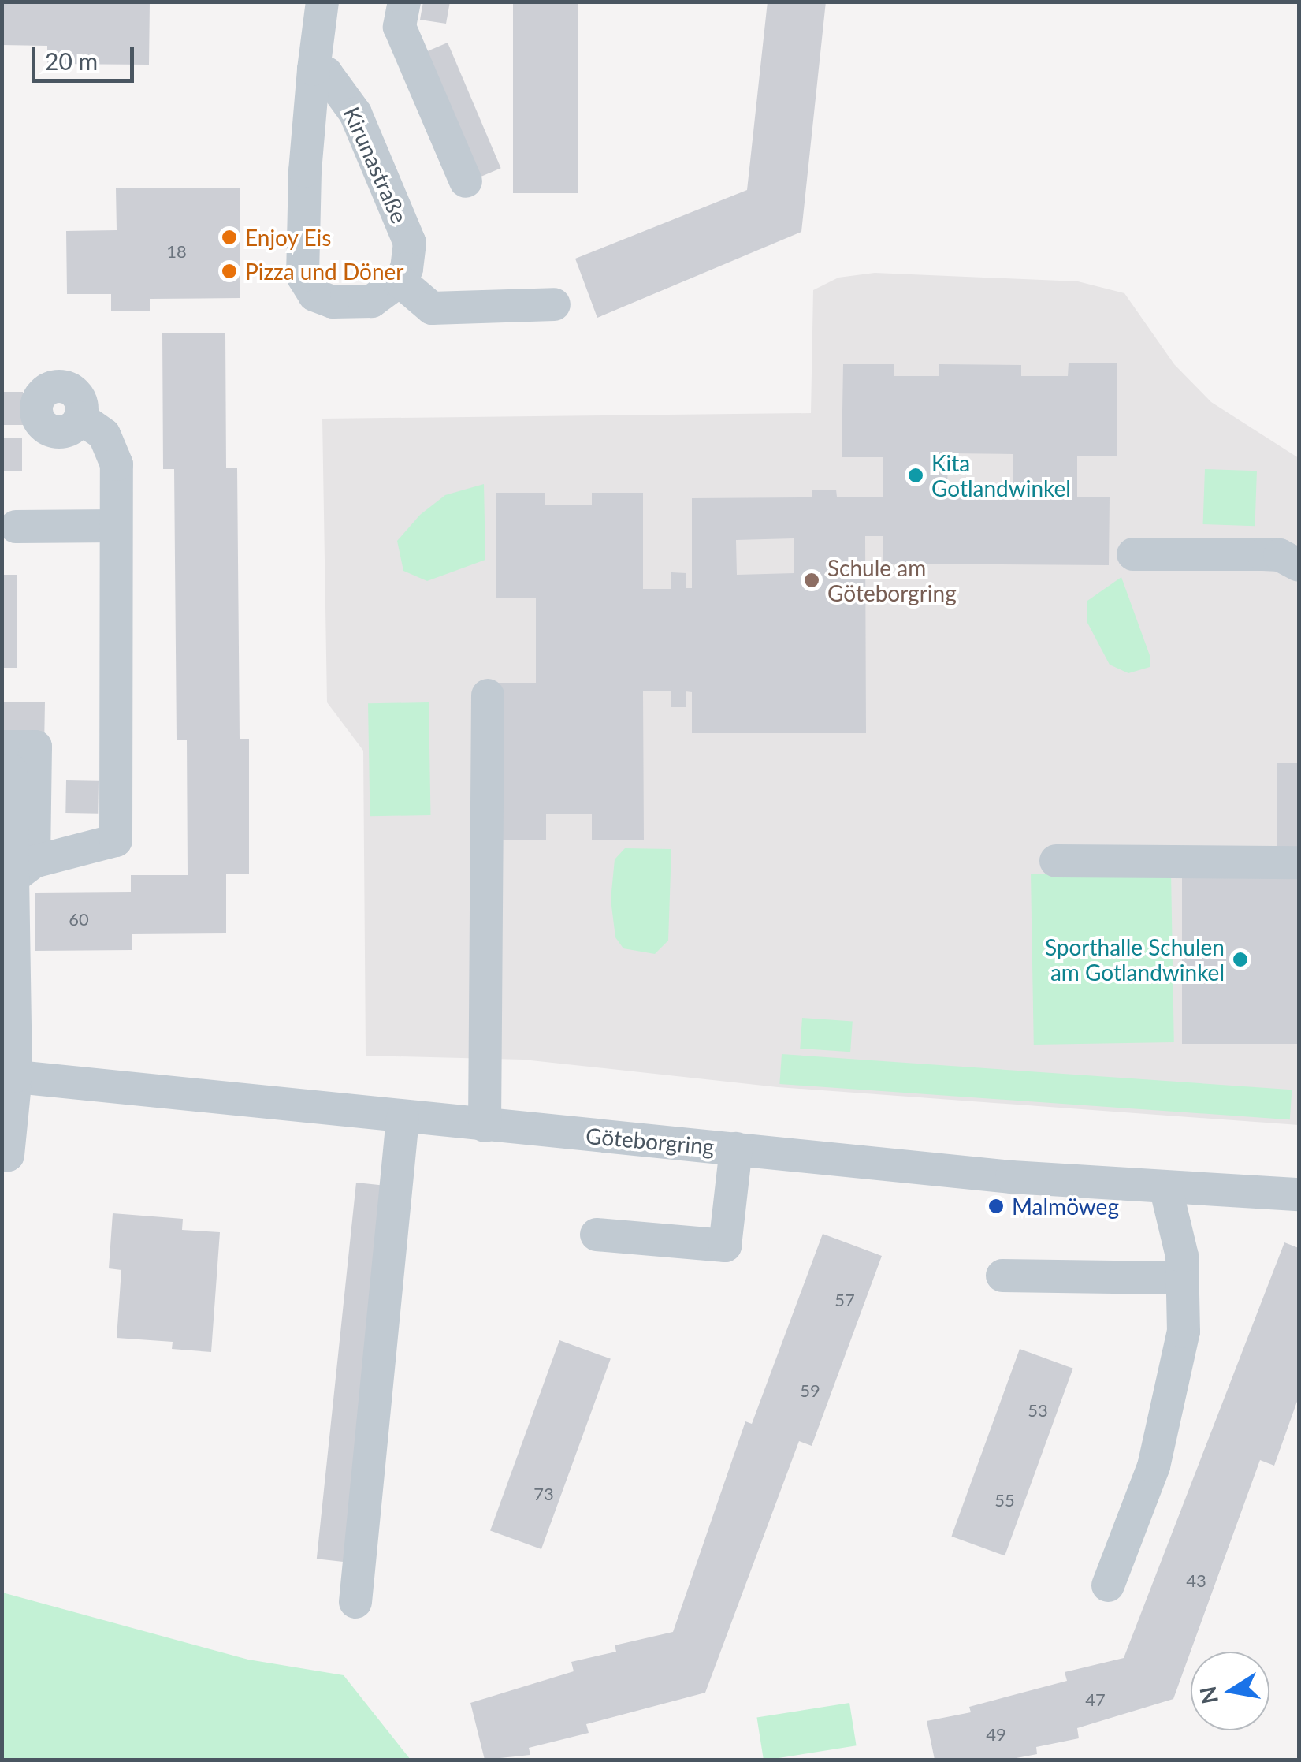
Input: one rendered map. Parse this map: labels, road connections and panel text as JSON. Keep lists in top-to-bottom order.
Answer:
{
  "streets": {
    "street": ["Kirunastraße", "Göteborgring"]
  },
  "places": [
    "Enjoy Eis",
    "Pizza und Döner",
    "Kita Gotlandwinkel",
    "Schule am Göteborgring",
    "Sporthalle Schulen am Gotlandwinkel",
    "Malmöweg"
  ],
  "house_numbers": [
    "18",
    "60",
    "57",
    "59",
    "53",
    "73",
    "55",
    "43",
    "47",
    "49"
  ],
  "scale_bar": "20 m",
  "north": "left"
}
